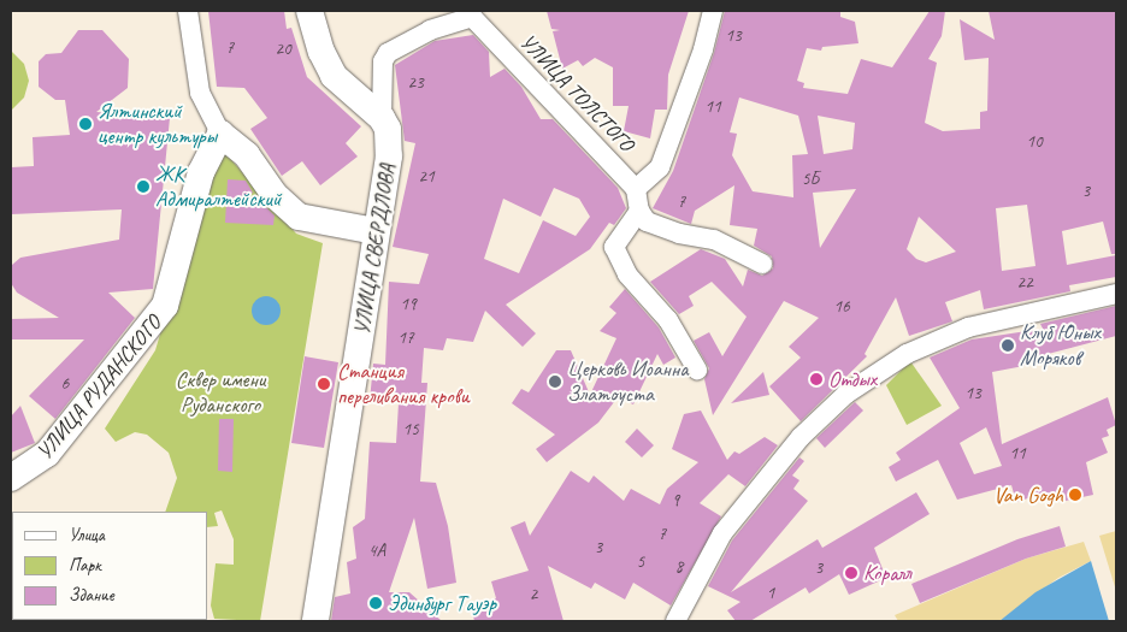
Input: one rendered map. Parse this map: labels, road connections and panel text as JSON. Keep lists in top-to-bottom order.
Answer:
{
  "streets": {
    "main road": ["УЛИЦА СВЕРДЛОВА", "УЛИЦА РУДАНСКОГО"],
    "street": ["УЛИЦА ТОЛСТОГО"]
  },
  "crossings": [
    ["УЛИЦА ТОЛСТОГО", "УЛИЦА СВЕРДЛОВА"]
  ],
  "parks": ["Сквер имени Руданского"],
  "places": [
    "Ялтинский центр культуры",
    "ЖК Адмиралтейский",
    "Клуб Юных Моряков",
    "Отдых",
    "Церковь Иоанна Златоуста",
    "Станция переливания крови",
    "Van Gogh",
    "Коралл",
    "Эдинбург Тауэр"
  ],
  "house_numbers": [
    "13",
    "7",
    "20",
    "23",
    "11",
    "10",
    "21",
    "5Б",
    "3",
    "7",
    "22",
    "19",
    "16",
    "17",
    "6",
    "13",
    "15",
    "11",
    "9",
    "7",
    "3",
    "4А",
    "5",
    "8",
    "3",
    "1",
    "2"
  ],
  "legend": ["Улица", "Парк", "Здание"]
}
